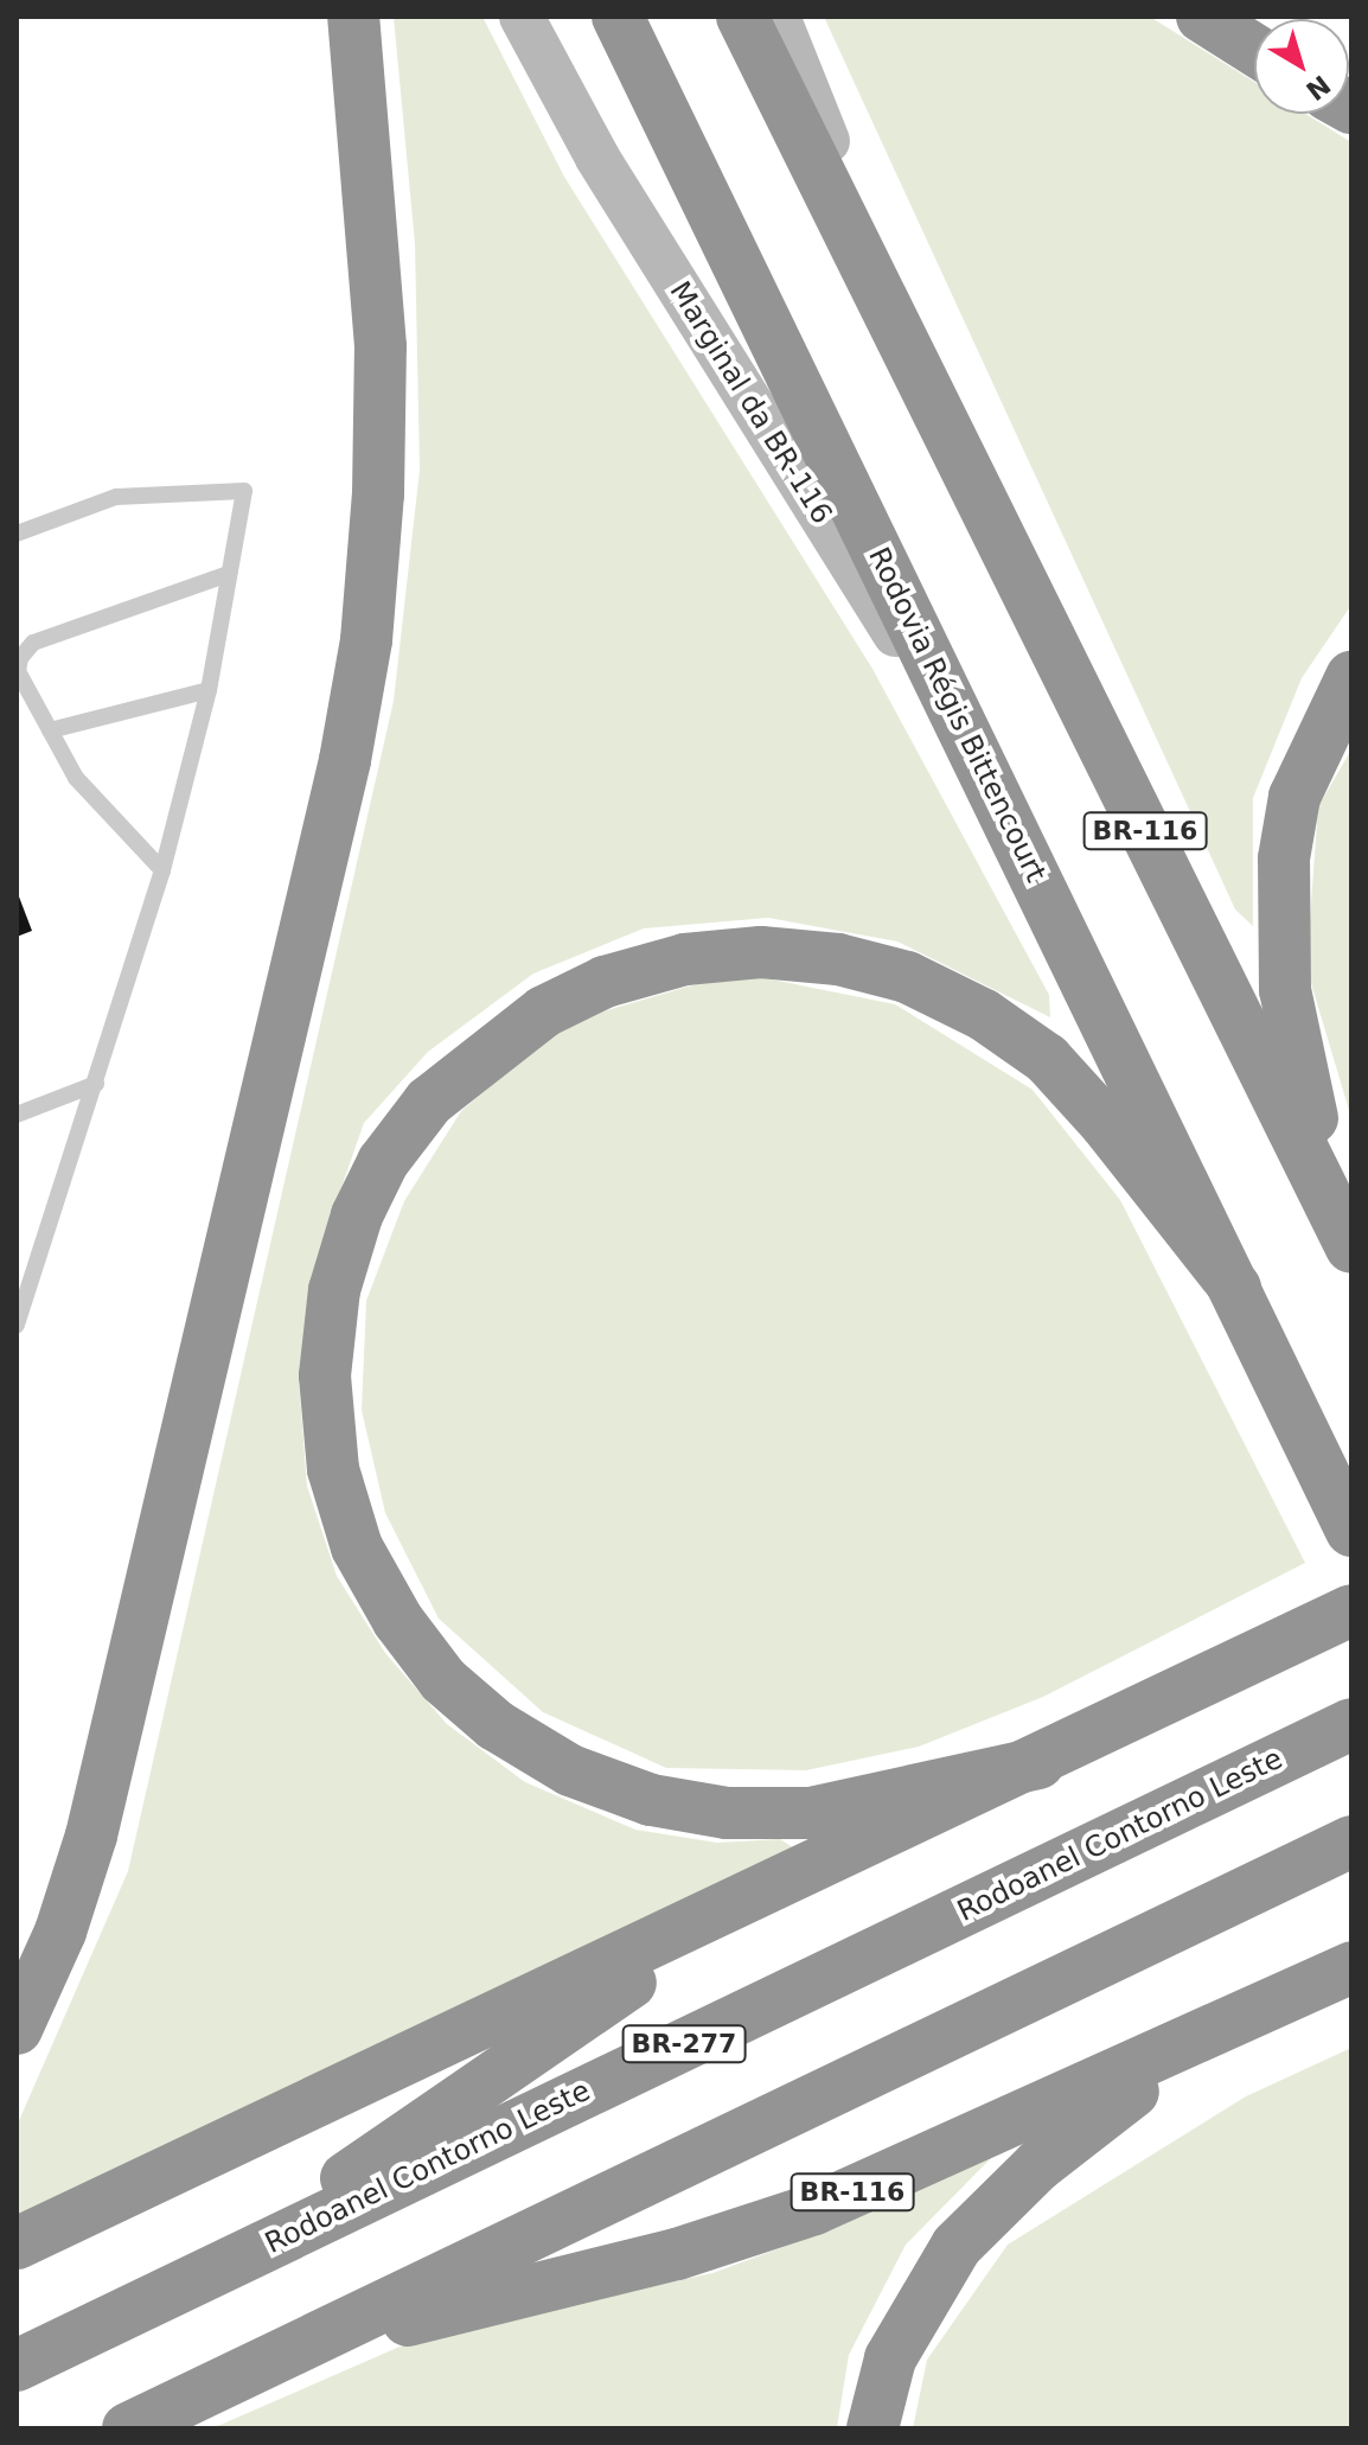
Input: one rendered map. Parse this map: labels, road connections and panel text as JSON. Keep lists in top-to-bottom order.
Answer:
{
  "streets": {
    "highway": [
      "Rodovia Régis Bittencourt",
      "BR-116",
      "Rodoanel Contorno Leste",
      "BR-277"
    ],
    "main road": ["Marginal da BR-116"]
  },
  "crossings": [
    ["Marginal da BR-116", "Rodovia Régis Bittencourt"]
  ],
  "north": "bottom right"
}
